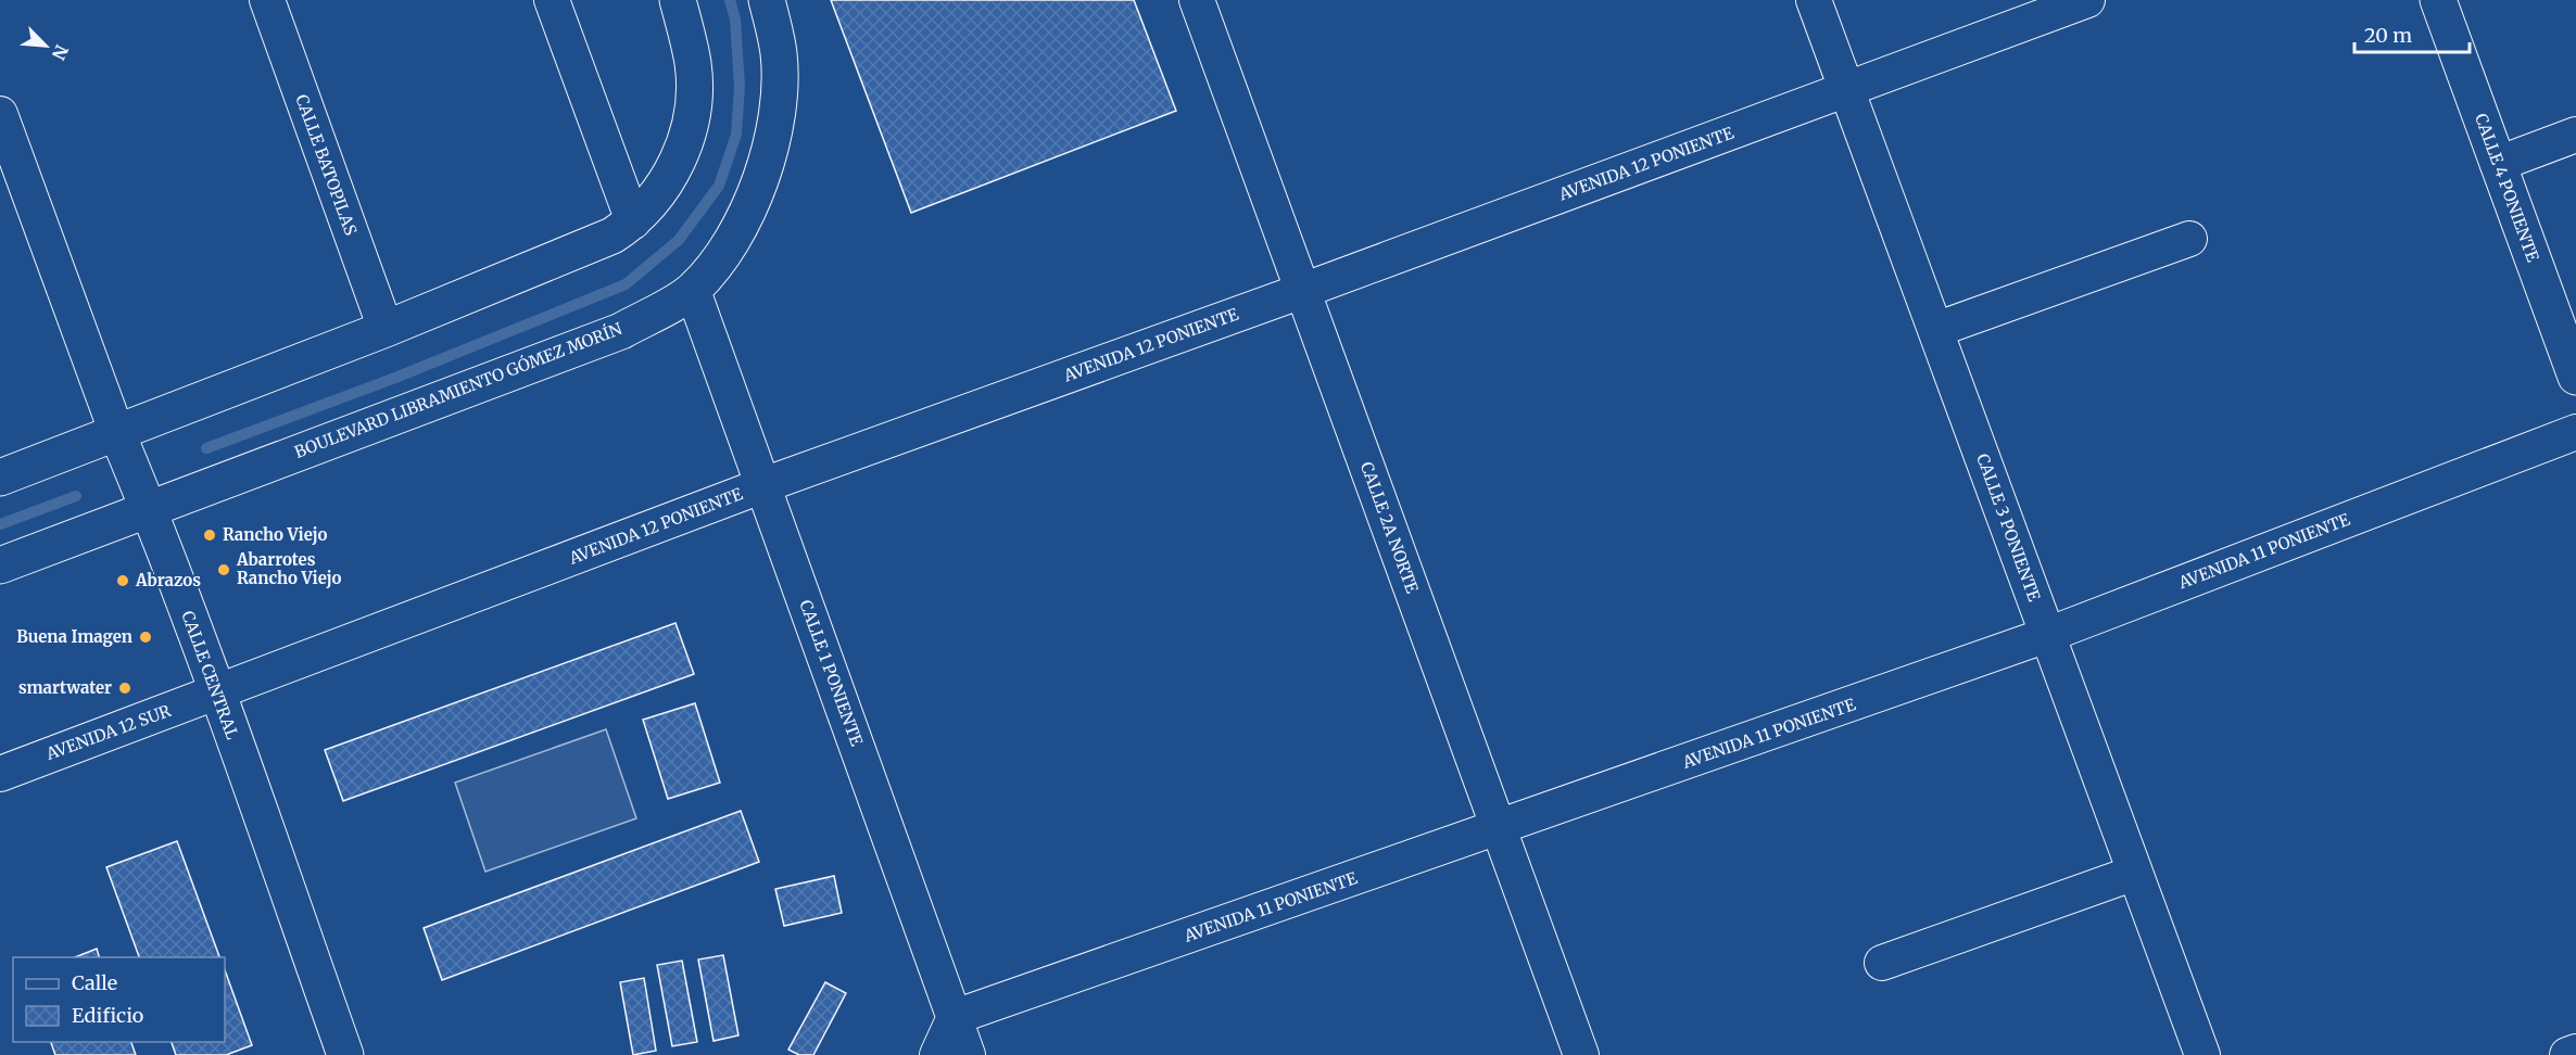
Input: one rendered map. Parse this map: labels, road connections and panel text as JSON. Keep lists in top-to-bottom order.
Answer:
{
  "streets": {
    "main road": ["CALLE 4 PONIENTE", "BOULEVARD LIBRAMIENTO GÓMEZ MORÍN", "CALLE CENTRAL"],
    "street": [
      "AVENIDA 12 PONIENTE",
      "CALLE BATOPILAS",
      "CALLE 2A NORTE",
      "CALLE 3 PONIENTE",
      "AVENIDA 11 PONIENTE",
      "CALLE 1 PONIENTE",
      "AVENIDA 12 SUR"
    ]
  },
  "crossings": [
    ["AVENIDA 12 PONIENTE", "CALLE 2A NORTE"],
    ["AVENIDA 12 PONIENTE", "CALLE 3 PONIENTE"],
    ["AVENIDA 12 PONIENTE", "CALLE 1 PONIENTE"],
    ["AVENIDA 12 PONIENTE", "CALLE CENTRAL"],
    ["AVENIDA 12 PONIENTE", "AVENIDA 12 SUR"],
    ["BOULEVARD LIBRAMIENTO GÓMEZ MORÍN", "CALLE 1 PONIENTE"],
    ["BOULEVARD LIBRAMIENTO GÓMEZ MORÍN", "CALLE CENTRAL"],
    ["CALLE 2A NORTE", "AVENIDA 11 PONIENTE"],
    ["CALLE 3 PONIENTE", "AVENIDA 11 PONIENTE"],
    ["AVENIDA 11 PONIENTE", "CALLE 1 PONIENTE"],
    ["CALLE CENTRAL", "AVENIDA 12 SUR"]
  ],
  "places": [
    "Rancho Viejo",
    "Abarrotes Rancho Viejo",
    "Abrazos",
    "Buena Imagen",
    "smartwater"
  ],
  "legend": ["Calle", "Edificio"],
  "scale_bar": "20 m",
  "north": "bottom right"
}
